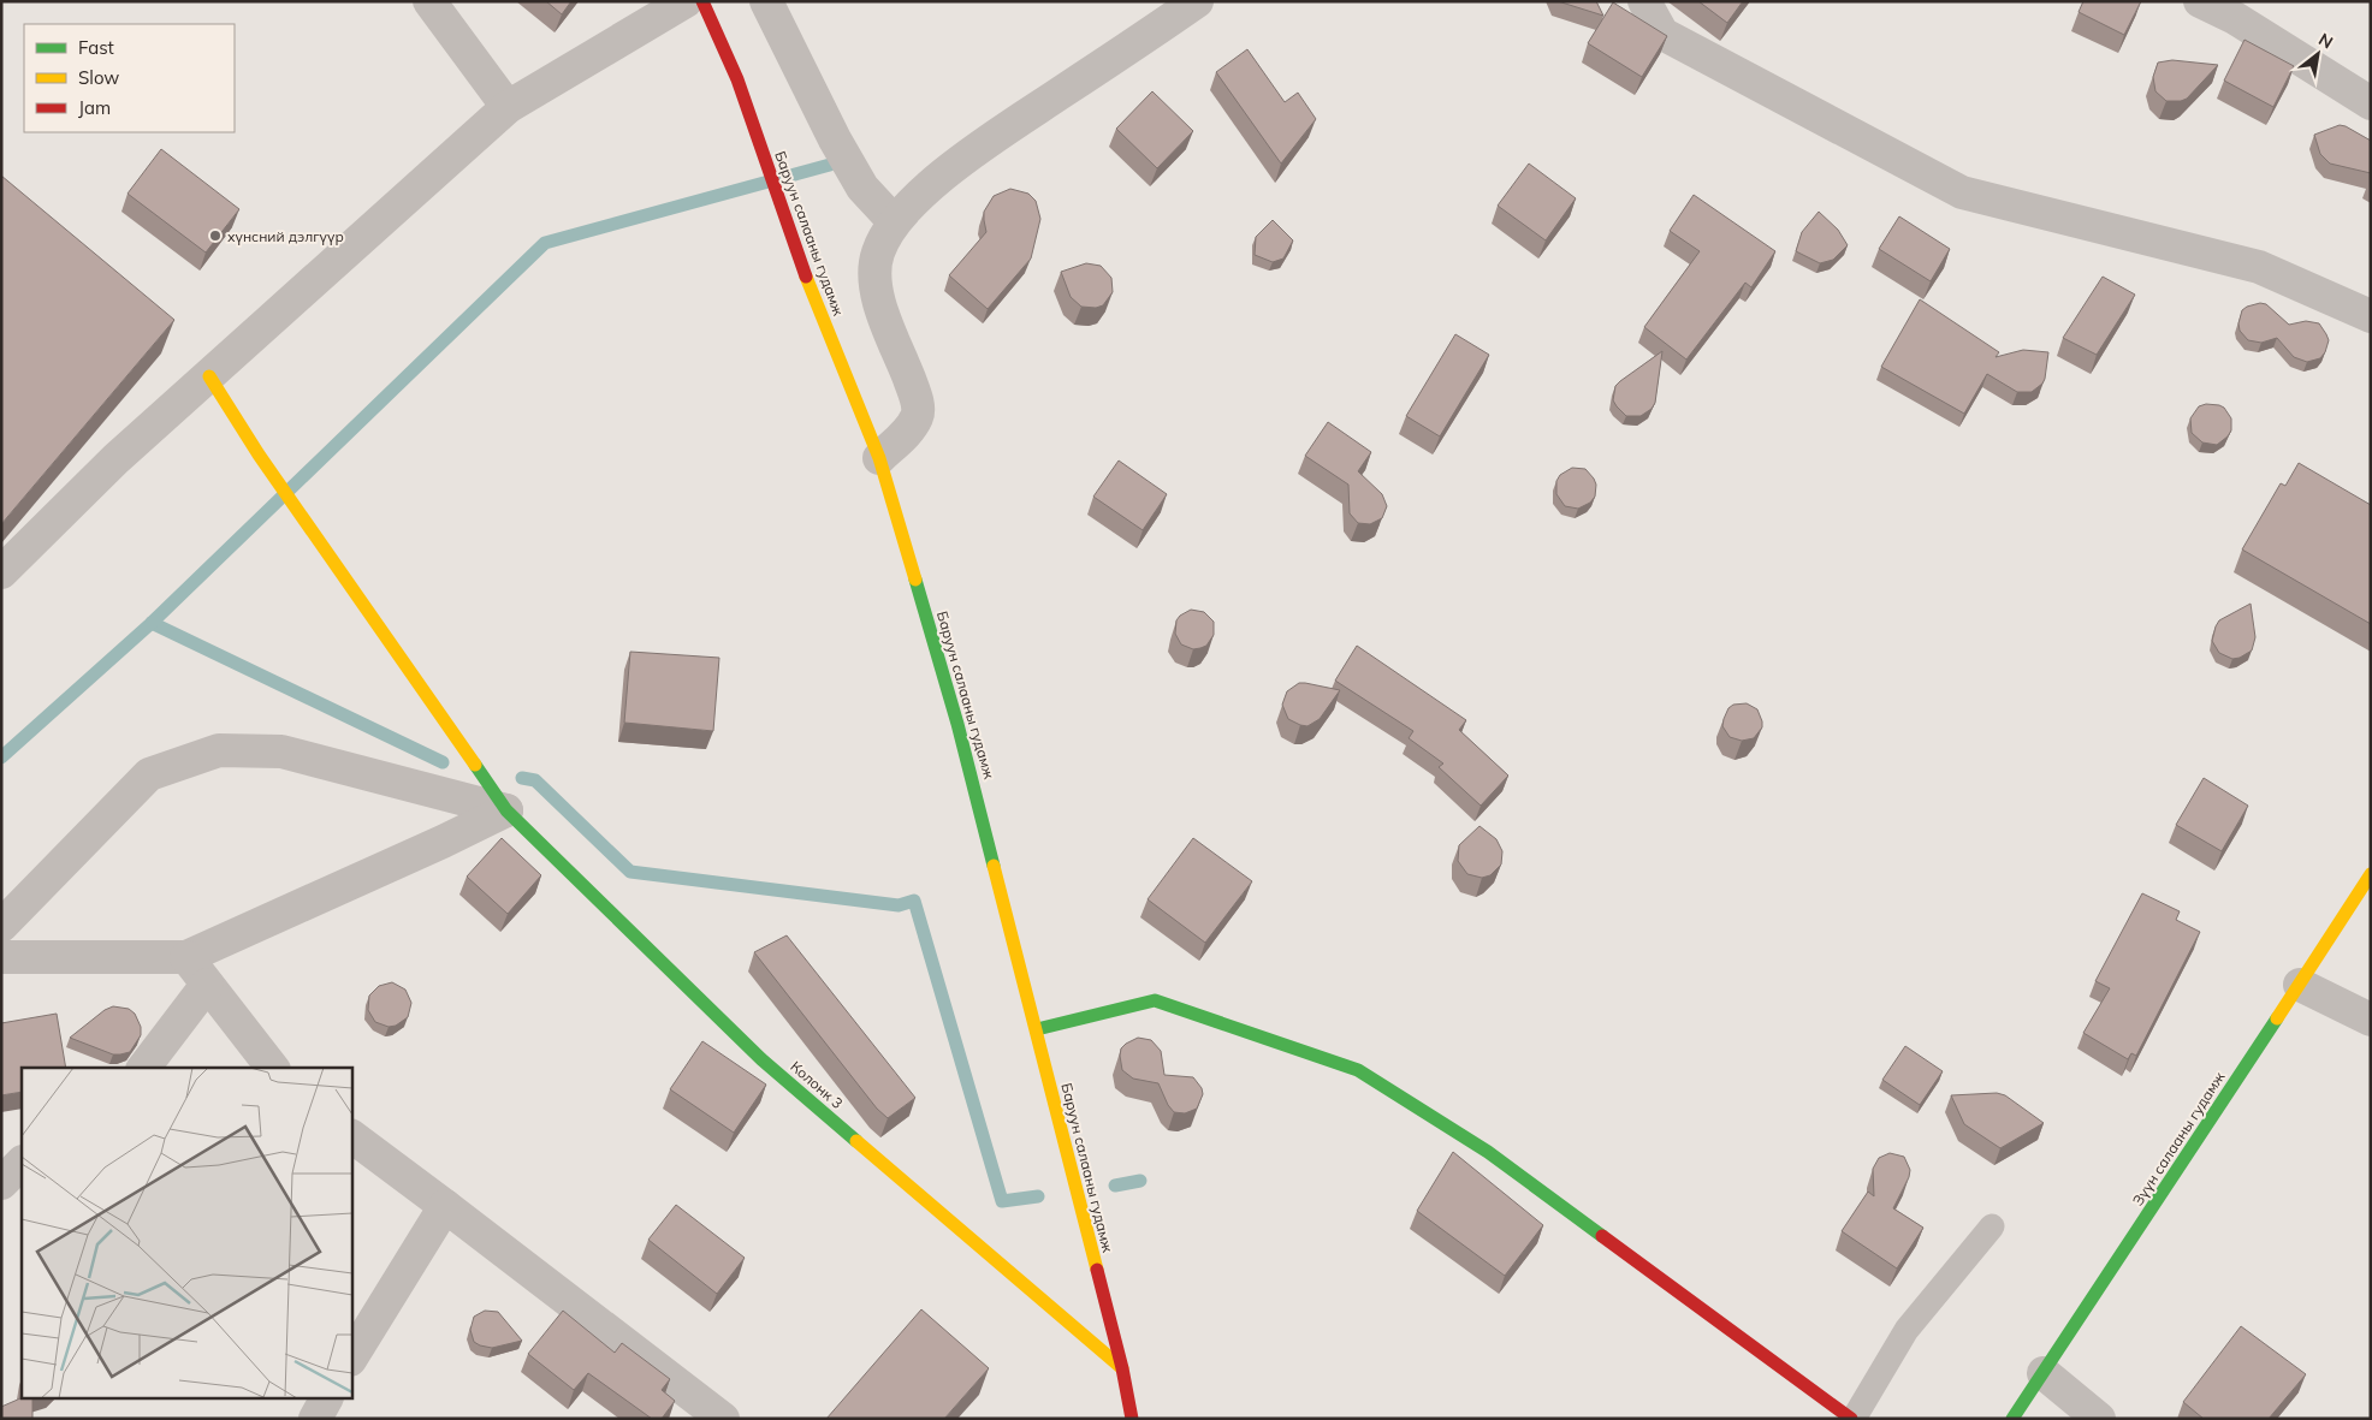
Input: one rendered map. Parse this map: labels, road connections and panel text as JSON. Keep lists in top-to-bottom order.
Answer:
{
  "streets": {
    "street": ["Баруун салааны гудамж", "Колонк 3", "Зүүн салааны гудамж"]
  },
  "crossings": [
    ["Баруун салааны гудамж", "Колонк 3"]
  ],
  "places": ["хүнсний дэлгүүр"],
  "legend": ["Fast", "Slow", "Jam"],
  "north": "top right"
}
